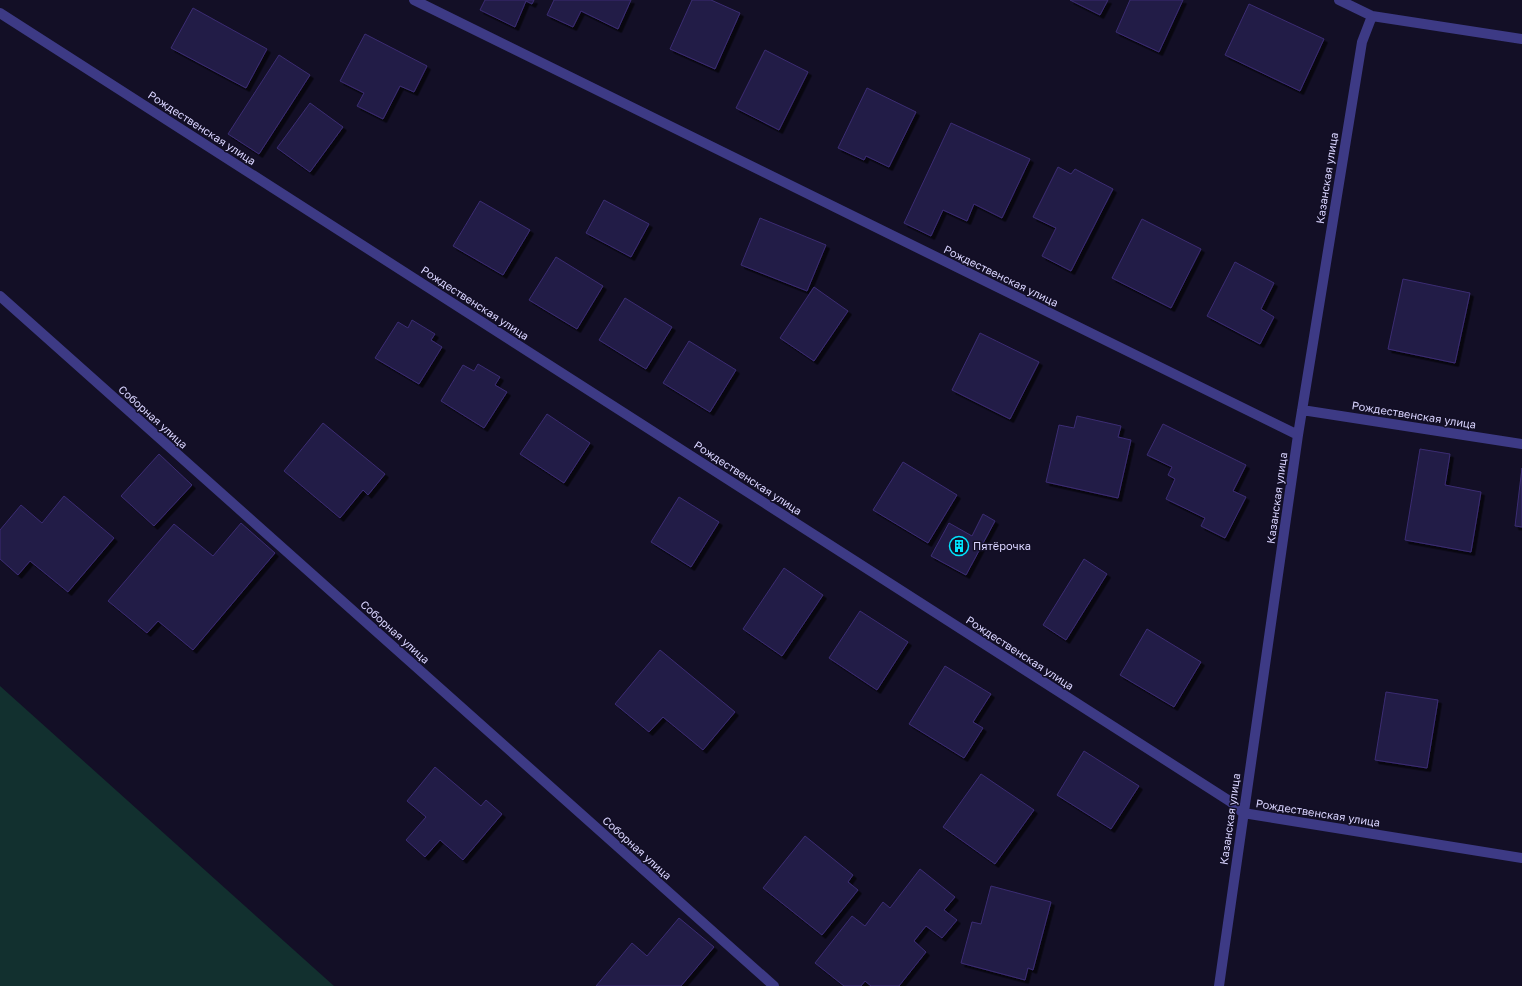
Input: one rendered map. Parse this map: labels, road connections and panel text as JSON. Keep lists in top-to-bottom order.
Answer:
{
  "streets": {
    "street": ["Рождественская улица", "Казанская улица", "Соборная улица"]
  },
  "crossings": [
    ["Рождественская улица", "Казанская улица"]
  ],
  "places": {
    "building": ["Пятёрочка"]
  }
}
